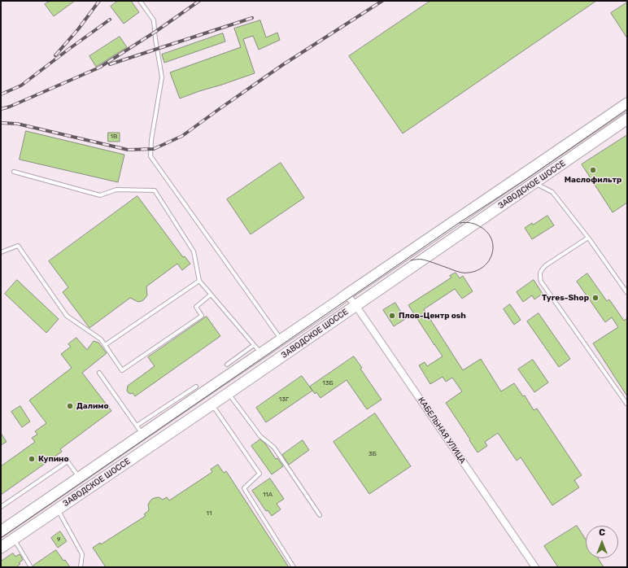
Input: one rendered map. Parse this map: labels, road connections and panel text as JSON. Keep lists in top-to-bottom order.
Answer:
{
  "streets": {
    "main road": ["ЗАВОДСКОЕ ШОССЕ"],
    "street": ["КАБЕЛЬНАЯ УЛИЦА"]
  },
  "crossings": [
    ["ЗАВОДСКОЕ ШОССЕ", "КАБЕЛЬНАЯ УЛИЦА"]
  ],
  "places": [
    "Маслофильтр",
    "Tyres-Shop",
    "Плов-Центр osh",
    "Далимо",
    "Купино"
  ],
  "house_numbers": [
    "1В",
    "13Б",
    "13Г",
    "3Б",
    "11А",
    "11",
    "9"
  ],
  "north": "top"
}
